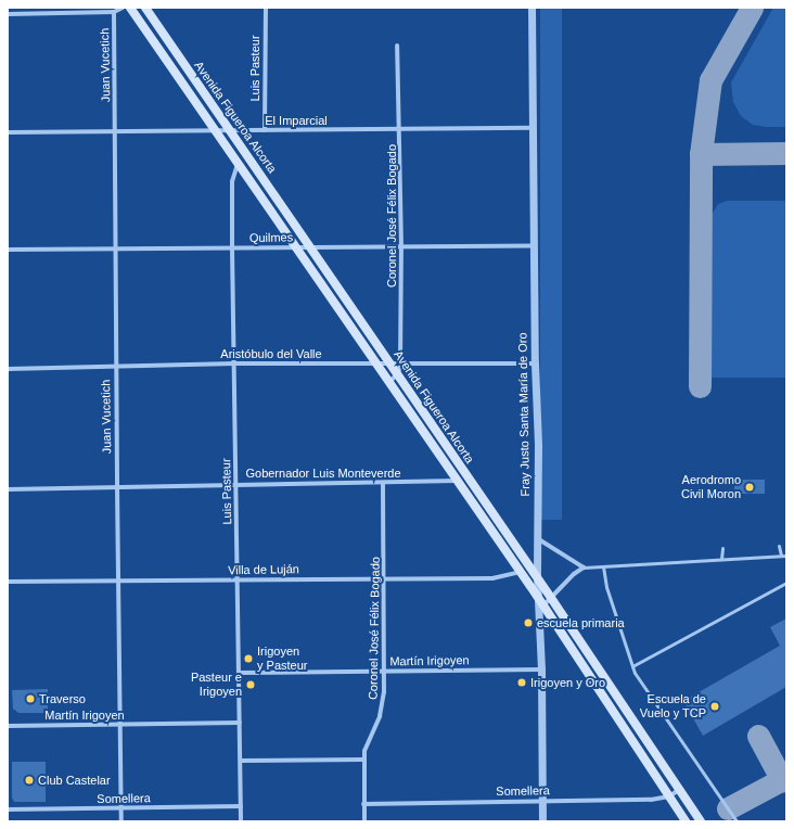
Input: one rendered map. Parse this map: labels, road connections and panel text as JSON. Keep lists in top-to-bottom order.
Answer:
{
  "streets": {
    "main road": ["Avenida Figueroa Alcorta"],
    "street": [
      "Juan Vucetich",
      "Luis Pasteur",
      "El Imparcial",
      "Coronel José Félix Bogado",
      "Quilmes",
      "Aristóbulo del Valle",
      "Fray Justo Santa María de Oro",
      "Gobernador Luis Monteverde",
      "Villa de Luján",
      "Martín Irigoyen",
      "Somellera"
    ]
  },
  "crossings": [
    ["Juan Vucetich", "El Imparcial"],
    ["Juan Vucetich", "Quilmes"],
    ["Juan Vucetich", "Aristóbulo del Valle"],
    ["Juan Vucetich", "Gobernador Luis Monteverde"],
    ["Juan Vucetich", "Villa de Luján"],
    ["Juan Vucetich", "Martín Irigoyen"],
    ["Juan Vucetich", "Somellera"],
    ["Luis Pasteur", "Avenida Figueroa Alcorta"],
    ["Luis Pasteur", "El Imparcial"],
    ["Luis Pasteur", "Quilmes"],
    ["Luis Pasteur", "Aristóbulo del Valle"],
    ["Luis Pasteur", "Gobernador Luis Monteverde"],
    ["Luis Pasteur", "Villa de Luján"],
    ["Luis Pasteur", "Martín Irigoyen"],
    ["Luis Pasteur", "Somellera"],
    ["Avenida Figueroa Alcorta", "El Imparcial"],
    ["Avenida Figueroa Alcorta", "Coronel José Félix Bogado"],
    ["Avenida Figueroa Alcorta", "Quilmes"],
    ["Avenida Figueroa Alcorta", "Aristóbulo del Valle"],
    ["Avenida Figueroa Alcorta", "Fray Justo Santa María de Oro"],
    ["Avenida Figueroa Alcorta", "Gobernador Luis Monteverde"],
    ["Avenida Figueroa Alcorta", "Villa de Luján"],
    ["Avenida Figueroa Alcorta", "Somellera"],
    ["El Imparcial", "Coronel José Félix Bogado"],
    ["El Imparcial", "Fray Justo Santa María de Oro"],
    ["Coronel José Félix Bogado", "Quilmes"],
    ["Coronel José Félix Bogado", "Aristóbulo del Valle"],
    ["Coronel José Félix Bogado", "Gobernador Luis Monteverde"],
    ["Coronel José Félix Bogado", "Villa de Luján"],
    ["Coronel José Félix Bogado", "Martín Irigoyen"],
    ["Coronel José Félix Bogado", "Somellera"],
    ["Quilmes", "Fray Justo Santa María de Oro"],
    ["Aristóbulo del Valle", "Fray Justo Santa María de Oro"],
    ["Fray Justo Santa María de Oro", "Martín Irigoyen"],
    ["Fray Justo Santa María de Oro", "Somellera"]
  ],
  "places": [
    "Aerodromo Civil Moron",
    "escuela primaria",
    "Irigoyen y Pasteur",
    "Irigoyen y Oro",
    "Pasteur e Irigoyen",
    "Traverso",
    "Escuela de Vuelo y TCP",
    "Club Castelar"
  ]
}
